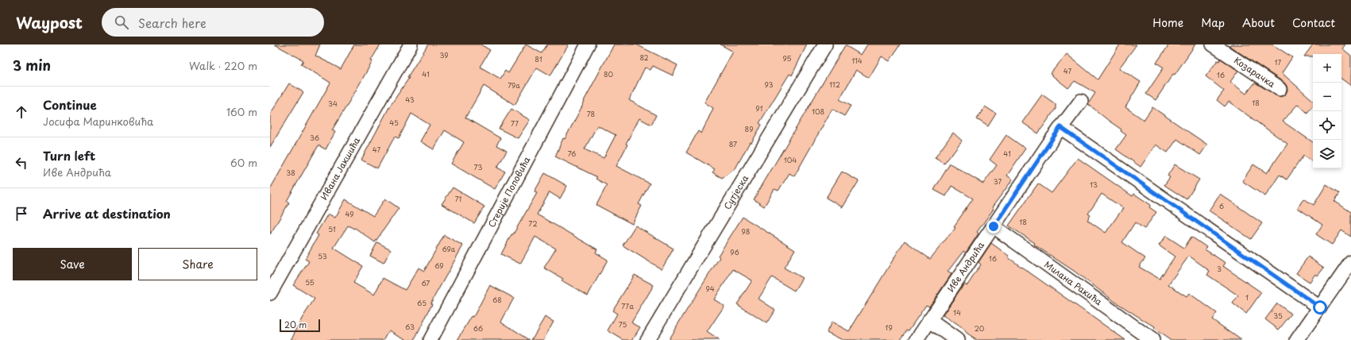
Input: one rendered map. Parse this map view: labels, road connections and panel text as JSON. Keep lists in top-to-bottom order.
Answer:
{
  "streets": {
    "street": [
      "Козарачка",
      "Ивана Јакшића",
      "Стерије Поповића",
      "Сутјеска",
      "Иве Андрића",
      "Милана Ракића"
    ]
  },
  "crossings": [
    ["Иве Андрића", "Милана Ракића"]
  ],
  "house_numbers": [
    "39",
    "82",
    "95",
    "81",
    "114",
    "17",
    "47",
    "41",
    "80",
    "16",
    "93",
    "112",
    "79a",
    "43",
    "18",
    "34",
    "91",
    "108",
    "78",
    "45",
    "77",
    "89",
    "36",
    "87",
    "47",
    "76",
    "41",
    "104",
    "73",
    "38",
    "37",
    "13",
    "71",
    "6",
    "49",
    "18",
    "72",
    "51",
    "98",
    "69a",
    "96",
    "53",
    "16",
    "69",
    "3",
    "55",
    "67",
    "94",
    "1",
    "68",
    "65",
    "77a",
    "14",
    "35",
    "75",
    "63",
    "19",
    "66",
    "20"
  ],
  "scale_bar": "20 m",
  "page": {
    "header": "Waypost",
    "search": "Search here",
    "nav": [
      "Home",
      "Map",
      "About",
      "Contact"
    ],
    "heading": ["3 min", "Walk · 220 m"],
    "map_buttons": ["+", "−"],
    "list": [
      ["Continue", "Јосифа Маринковића", "160 m"],
      ["Turn left", "Иве Андрића", "60 m"],
      "Arrive at destination"
    ],
    "buttons": ["Save", "Share"],
    "scale": "20 m"
  }
}
